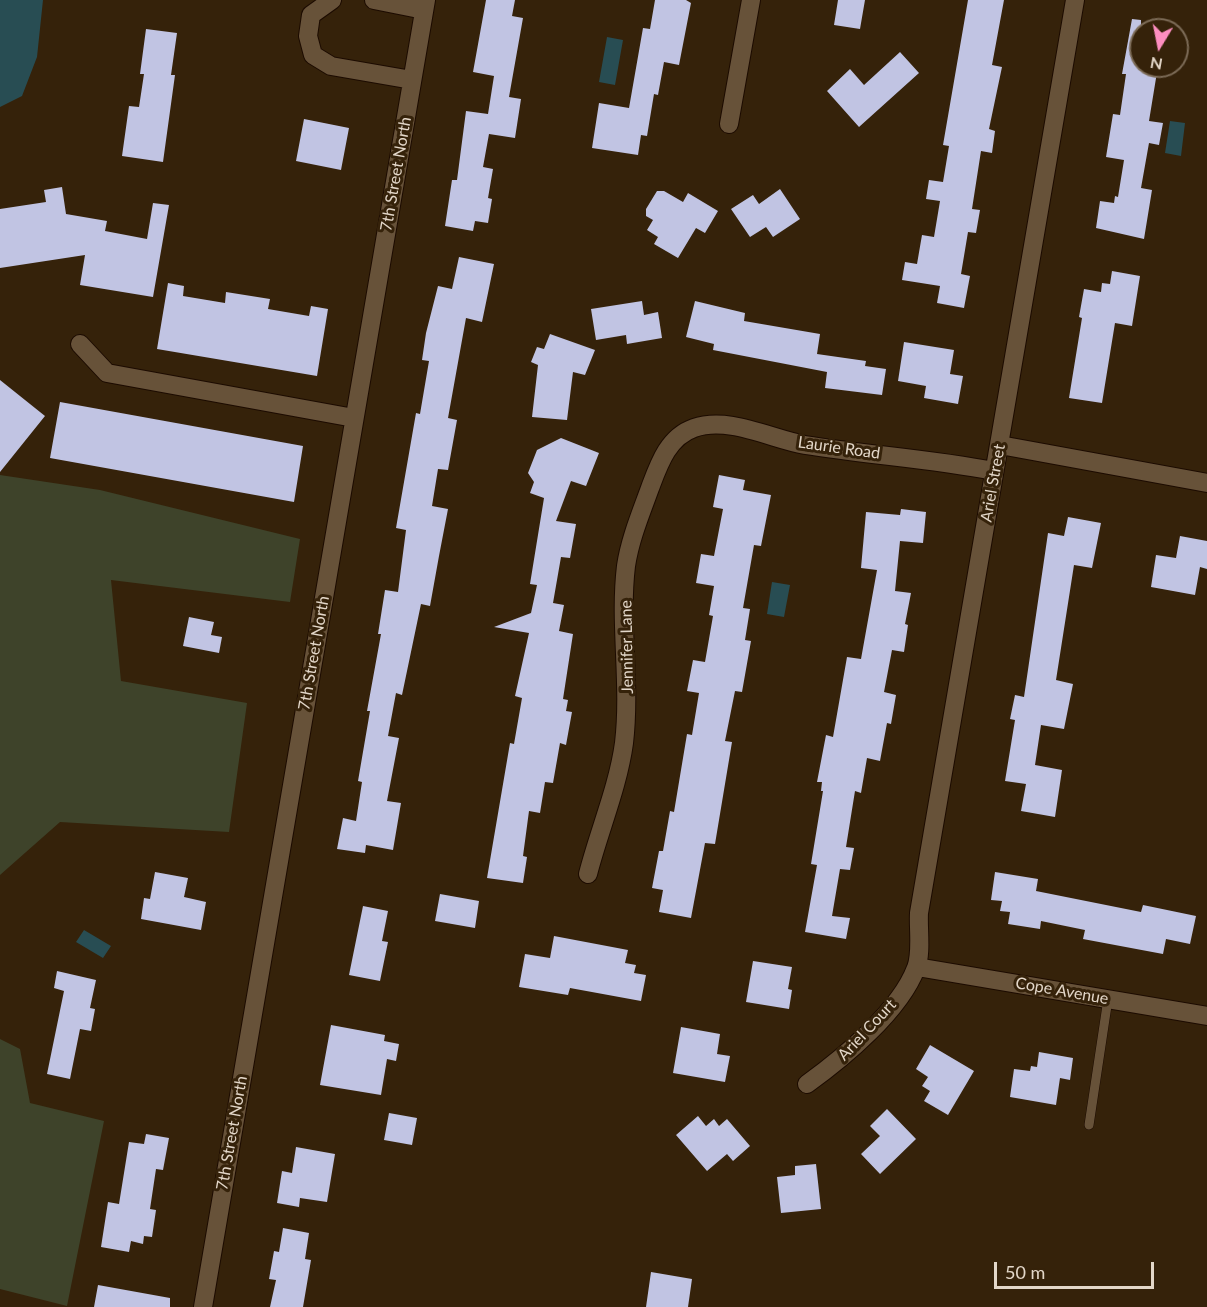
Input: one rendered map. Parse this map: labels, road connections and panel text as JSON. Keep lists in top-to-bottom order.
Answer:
{
  "streets": {
    "street": [
      "7th Street North",
      "Laurie Road",
      "Ariel Street",
      "Jennifer Lane",
      "Cope Avenue",
      "Ariel Court"
    ]
  },
  "crossings": [
    ["Laurie Road", "Ariel Street"],
    ["Laurie Road", "Jennifer Lane"],
    ["Ariel Street", "Cope Avenue"],
    ["Ariel Street", "Ariel Court"],
    ["Cope Avenue", "Ariel Court"]
  ],
  "scale_bar": "50 m",
  "north": "bottom"
}
